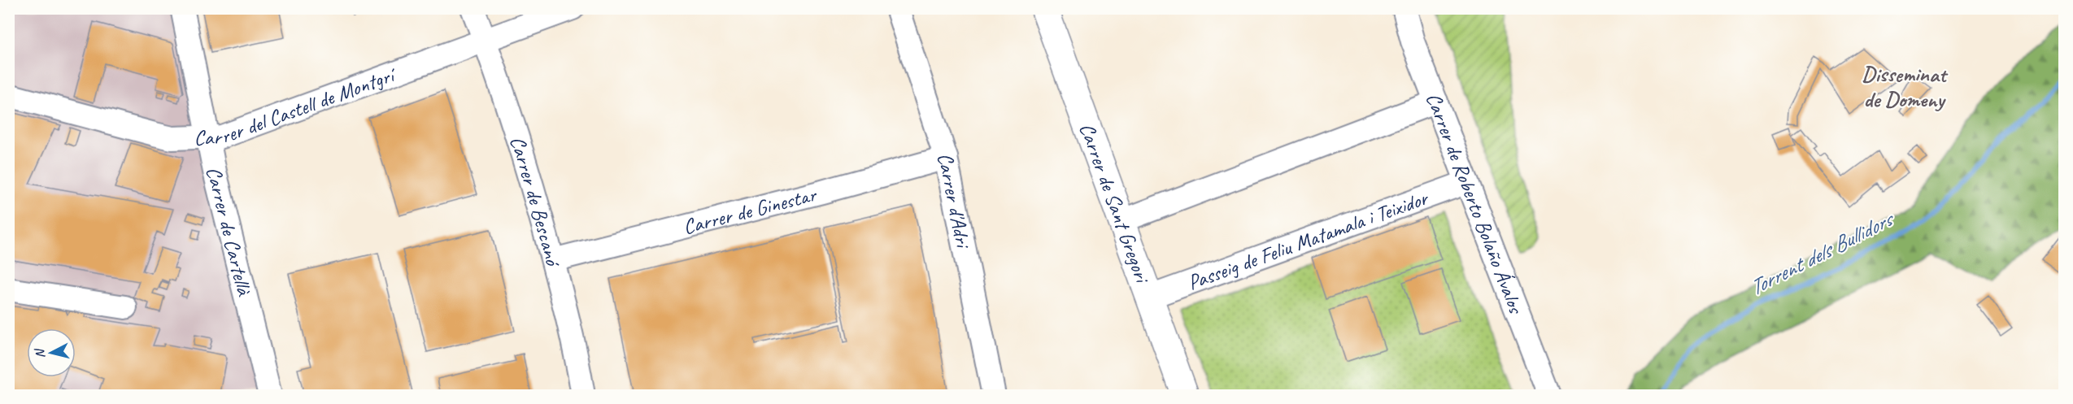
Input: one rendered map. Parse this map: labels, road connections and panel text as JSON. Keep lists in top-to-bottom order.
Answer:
{
  "streets": {
    "main road": ["Carrer de Sant Gregori"],
    "street": [
      "Carrer del Castell de Montgrí",
      "Carrer de Bescanó",
      "Carrer d'Adri",
      "Carrer de Roberto Bolaño Ávalos",
      "Carrer de Ginestar",
      "Carrer de Cartellà",
      "Passeig de Feliu Matamala i Teixidor"
    ]
  },
  "crossings": [
    ["Carrer del Castell de Montgrí", "Carrer de Bescanó"],
    ["Carrer del Castell de Montgrí", "Carrer de Cartellà"],
    ["Carrer de Bescanó", "Carrer de Ginestar"],
    ["Carrer d'Adri", "Carrer de Ginestar"],
    ["Carrer de Sant Gregori", "Passeig de Feliu Matamala i Teixidor"],
    ["Carrer de Roberto Bolaño Ávalos", "Passeig de Feliu Matamala i Teixidor"]
  ],
  "districts": ["Disseminat de Domeny"],
  "water": ["Torrent dels Bullidors"],
  "north": "left"
}
